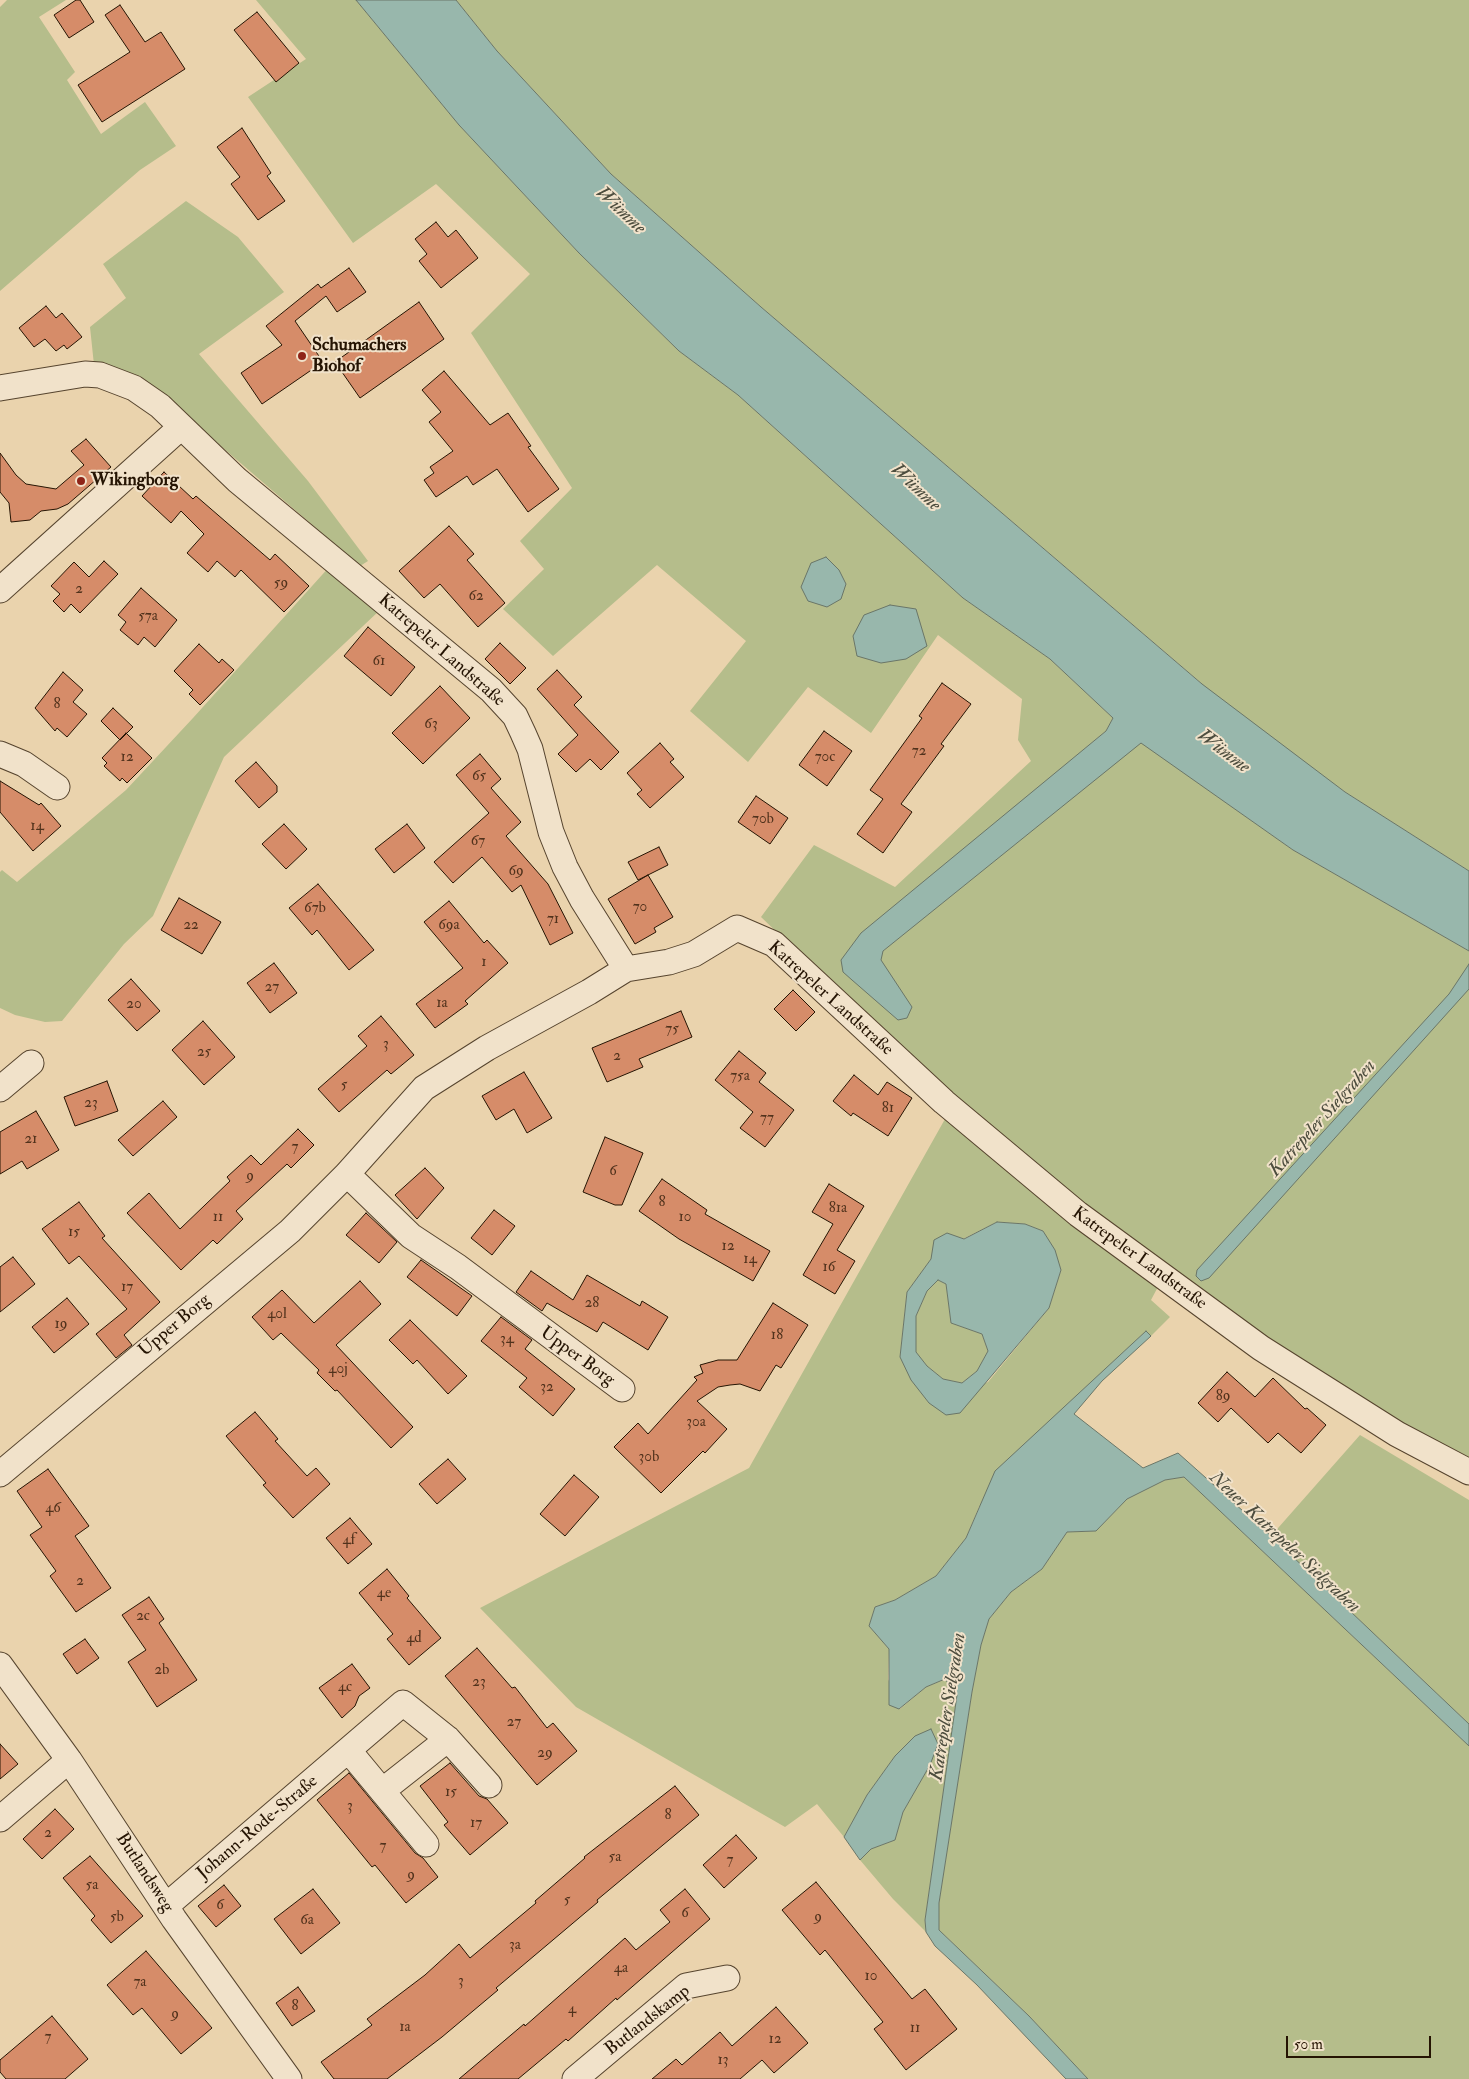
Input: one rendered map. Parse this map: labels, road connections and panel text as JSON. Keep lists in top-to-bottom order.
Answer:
{
  "streets": {
    "street": [
      "Katrepeler Landstraße",
      "Upper Borg",
      "Johann-Rode-Straße",
      "Butlandsweg",
      "Butlandskamp"
    ]
  },
  "crossings": [
    ["Katrepeler Landstraße", "Upper Borg"],
    ["Johann-Rode-Straße", "Butlandsweg"]
  ],
  "water": ["Wümme", "Katrepeler Sielgraben", "Neuer Katrepeler Sielgraben"],
  "places": ["Schumachers Biohof", "Wikingborg"],
  "house_numbers": [
    "59",
    "2",
    "62",
    "57a",
    "61",
    "8",
    "63",
    "72",
    "12",
    "70c",
    "65",
    "70b",
    "14",
    "67",
    "69",
    "70",
    "67b",
    "71",
    "22",
    "69a",
    "1",
    "27",
    "1a",
    "20",
    "75",
    "3",
    "25",
    "2",
    "75a",
    "5",
    "23",
    "81",
    "77",
    "21",
    "7",
    "6",
    "9",
    "8",
    "81a",
    "11",
    "10",
    "15",
    "12",
    "14",
    "16",
    "17",
    "28",
    "40l",
    "19",
    "18",
    "34",
    "40j",
    "32",
    "89",
    "30a",
    "30b",
    "46",
    "4f",
    "2",
    "4e",
    "2c",
    "4d",
    "2b",
    "23",
    "4c",
    "27",
    "29",
    "15",
    "3",
    "8",
    "17",
    "2",
    "7",
    "5a",
    "7",
    "9",
    "5a",
    "5",
    "6",
    "6",
    "5b",
    "9",
    "6a",
    "3a",
    "4a",
    "10",
    "3",
    "7a",
    "8",
    "4",
    "9",
    "1a",
    "11",
    "7",
    "12",
    "13"
  ],
  "scale_bar": "50 m"
}
